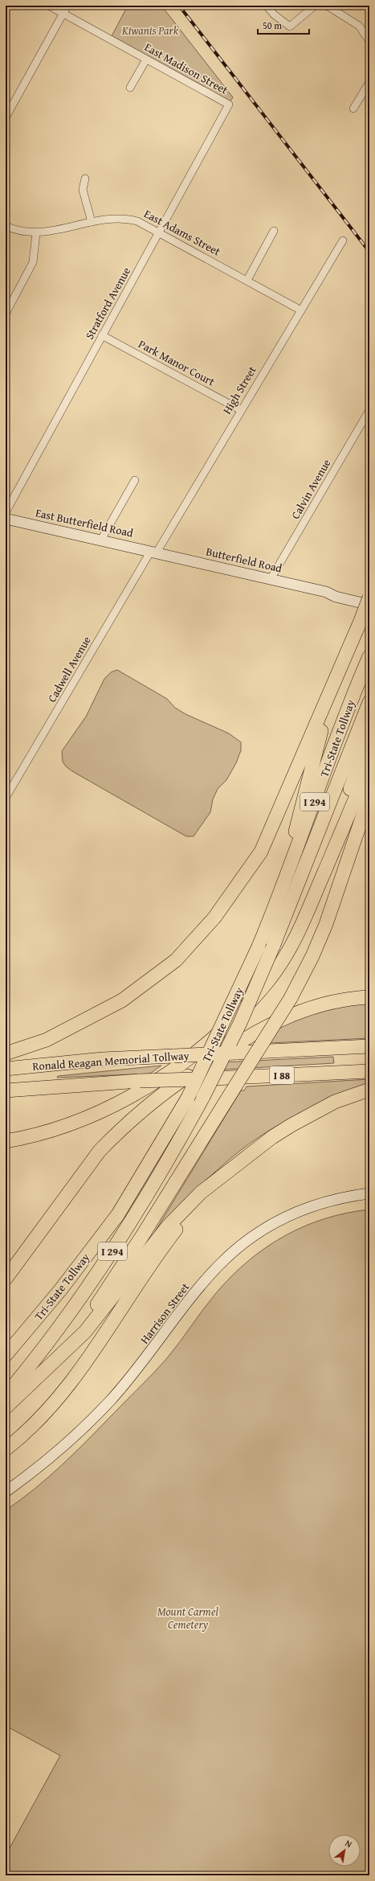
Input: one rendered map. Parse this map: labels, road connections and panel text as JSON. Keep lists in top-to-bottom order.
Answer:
{
  "streets": {
    "highway": [
      "Tri-State Tollway",
      "I 294",
      "Ronald Reagan Memorial Tollway",
      "I 88"
    ],
    "main road": ["East Butterfield Road", "Butterfield Road", "Harrison Street"],
    "street": [
      "East Madison Street",
      "East Adams Street",
      "Stratford Avenue",
      "Park Manor Court",
      "High Street",
      "Calvin Avenue",
      "Cadwell Avenue"
    ]
  },
  "crossings": [
    ["East Madison Street", "Stratford Avenue"],
    ["East Adams Street", "Stratford Avenue"],
    ["East Adams Street", "High Street"],
    ["Stratford Avenue", "Park Manor Court"],
    ["Park Manor Court", "High Street"],
    ["High Street", "East Butterfield Road"],
    ["High Street", "Butterfield Road"],
    ["High Street", "Cadwell Avenue"],
    ["Calvin Avenue", "Butterfield Road"],
    ["East Butterfield Road", "Butterfield Road"],
    ["East Butterfield Road", "Cadwell Avenue"],
    ["Butterfield Road", "Cadwell Avenue"]
  ],
  "parks": ["Kiwanis Park", "Mount Carmel Cemetery"],
  "scale_bar": "50 m",
  "north": "top right"
}
